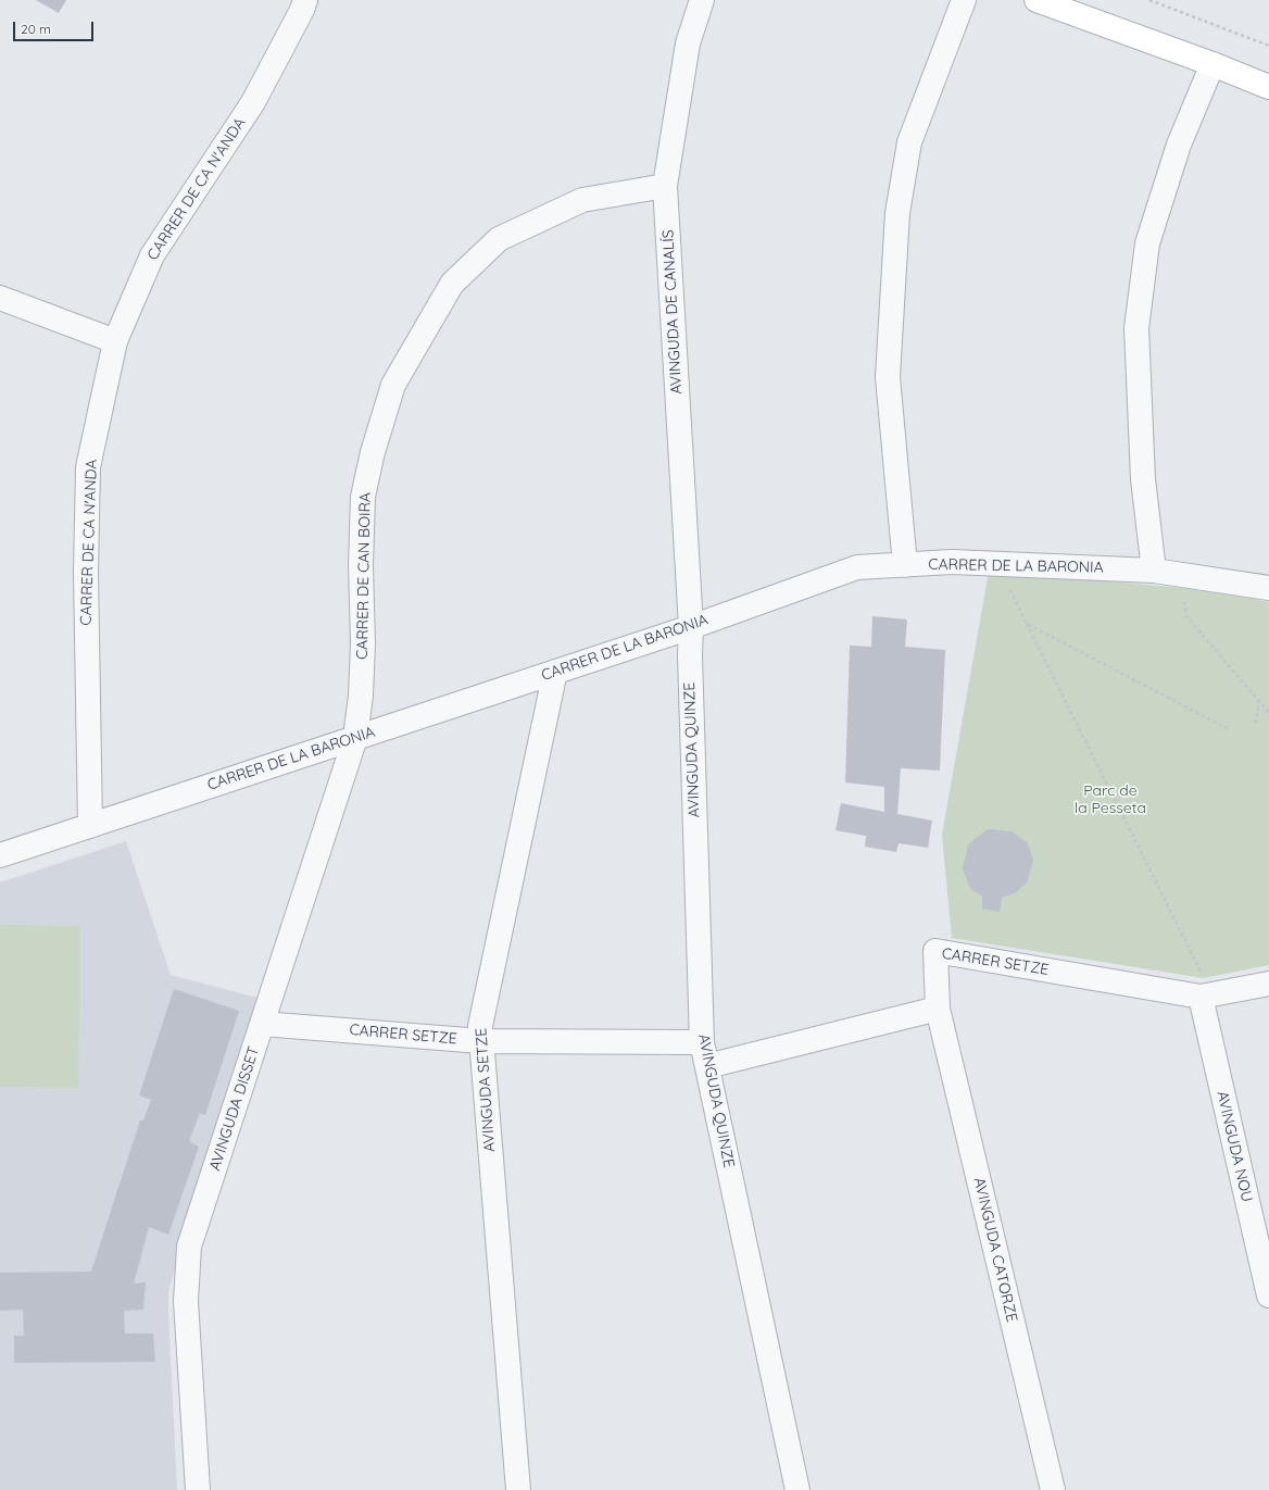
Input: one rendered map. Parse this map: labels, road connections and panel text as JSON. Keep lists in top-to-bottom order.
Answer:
{
  "streets": {
    "street": [
      "CARRER DE CA N'ANDA",
      "AVINGUDA DE CANALÍS",
      "CARRER DE LA BARONIA",
      "CARRER DE CAN BOIRA",
      "AVINGUDA QUINZE",
      "CARRER SETZE",
      "AVINGUDA SETZE",
      "AVINGUDA DISSET",
      "AVINGUDA NOU",
      "AVINGUDA CATORZE"
    ]
  },
  "crossings": [
    ["CARRER DE CA N'ANDA", "CARRER DE LA BARONIA"],
    ["AVINGUDA DE CANALÍS", "CARRER DE LA BARONIA"],
    ["AVINGUDA DE CANALÍS", "CARRER DE CAN BOIRA"],
    ["AVINGUDA DE CANALÍS", "AVINGUDA QUINZE"],
    ["CARRER DE LA BARONIA", "CARRER DE CAN BOIRA"],
    ["CARRER DE LA BARONIA", "AVINGUDA QUINZE"],
    ["CARRER DE LA BARONIA", "AVINGUDA SETZE"],
    ["CARRER DE LA BARONIA", "AVINGUDA DISSET"],
    ["CARRER DE CAN BOIRA", "AVINGUDA DISSET"],
    ["AVINGUDA QUINZE", "CARRER SETZE"],
    ["CARRER SETZE", "AVINGUDA SETZE"],
    ["CARRER SETZE", "AVINGUDA DISSET"],
    ["CARRER SETZE", "AVINGUDA NOU"],
    ["CARRER SETZE", "AVINGUDA CATORZE"]
  ],
  "parks": ["Parc de la Pesseta"],
  "scale_bar": "20 m"
}
